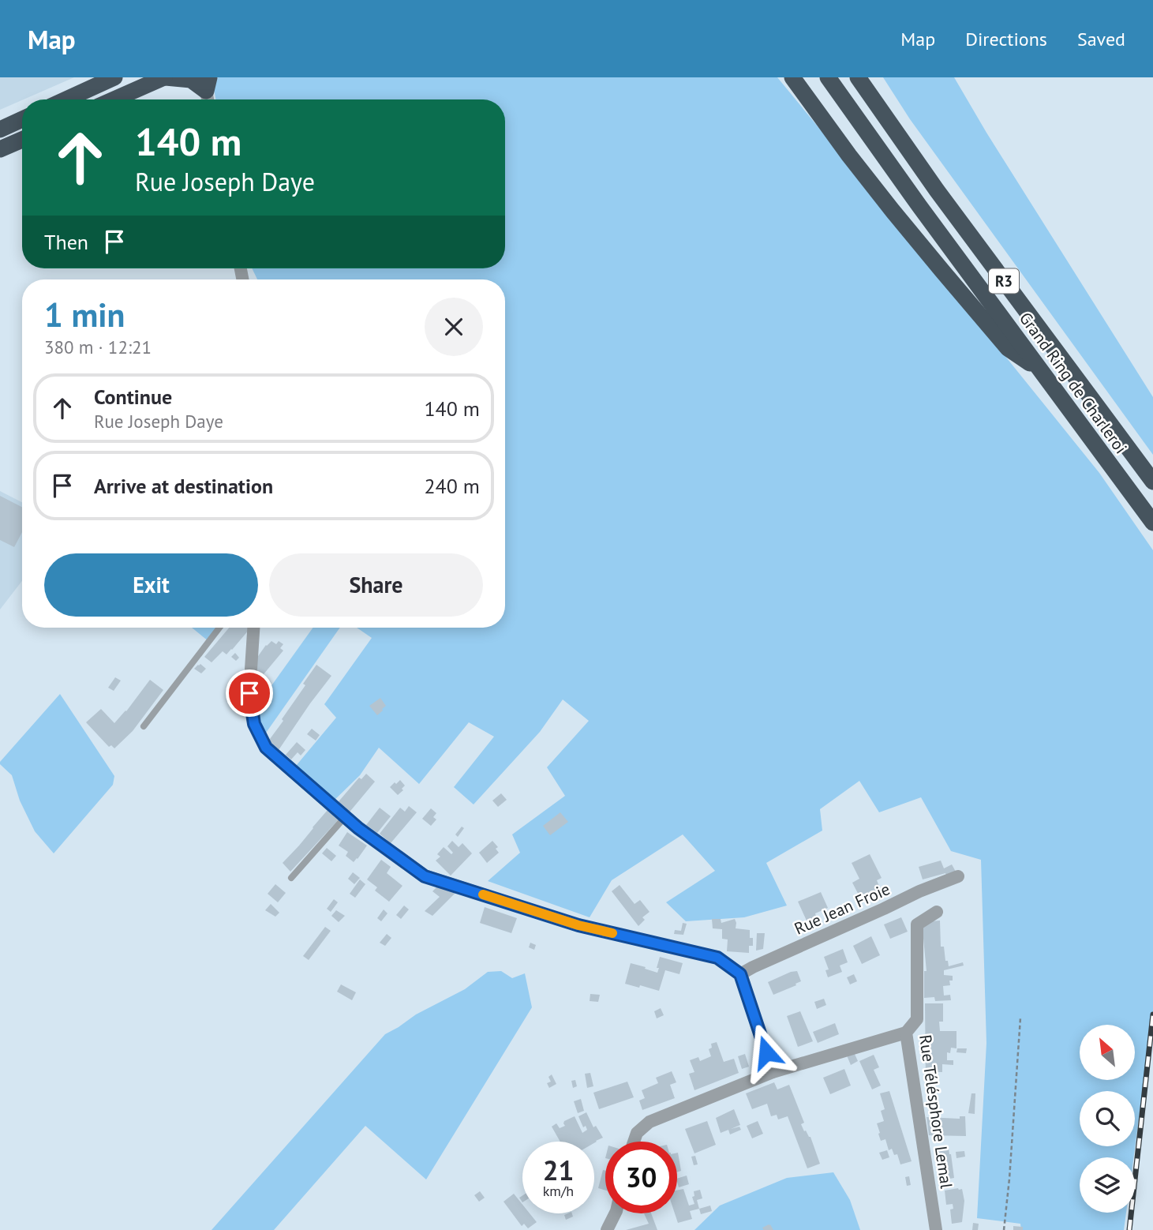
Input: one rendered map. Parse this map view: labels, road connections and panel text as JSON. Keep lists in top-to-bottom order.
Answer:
{
  "streets": {
    "highway": ["R3", "Grand Ring de Charleroi"],
    "street": ["Rue Jean Froie", "Rue Télésphore Lemal"]
  },
  "north": "top left",
  "page": {
    "header": "Map",
    "nav": ["Map", "Directions", "Saved"],
    "turn": ["140 m", "Rue Joseph Daye"],
    "then": "Then",
    "heading": ["1 min", "380 m · 12:21"],
    "list": [
      {
        "name": "Continue",
        "note": "Rue Joseph Daye",
        "value": "140 m"
      },
      {
        "name": "Arrive at destination",
        "value": "240 m"
      }
    ],
    "buttons": ["Exit", "Share"],
    "speed": "21 km/h",
    "limit": "30"
  }
}
